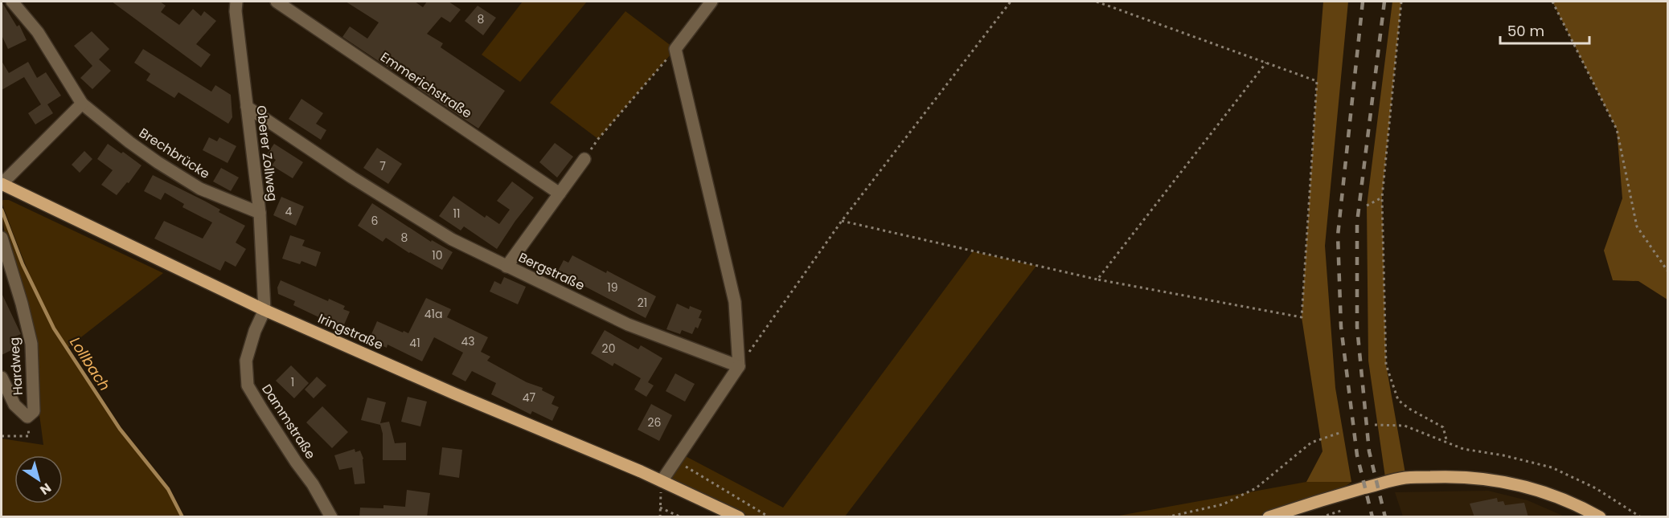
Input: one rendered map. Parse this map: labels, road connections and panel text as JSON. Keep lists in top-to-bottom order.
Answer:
{
  "streets": {
    "main road": ["Iringstraße"],
    "street": [
      "Emmerichstraße",
      "Brechbrücke",
      "Oberer Zollweg",
      "Bergstraße",
      "Hardweg",
      "Dammstraße"
    ]
  },
  "crossings": [
    ["Brechbrücke", "Oberer Zollweg"],
    ["Oberer Zollweg", "Bergstraße"],
    ["Oberer Zollweg", "Iringstraße"],
    ["Oberer Zollweg", "Dammstraße"],
    ["Iringstraße", "Dammstraße"]
  ],
  "water": ["Lollbach"],
  "house_numbers": [
    "8",
    "7",
    "4",
    "11",
    "6",
    "8",
    "10",
    "19",
    "21",
    "41a",
    "43",
    "41",
    "20",
    "1",
    "47",
    "26"
  ],
  "scale_bar": "50 m",
  "north": "bottom right"
}
